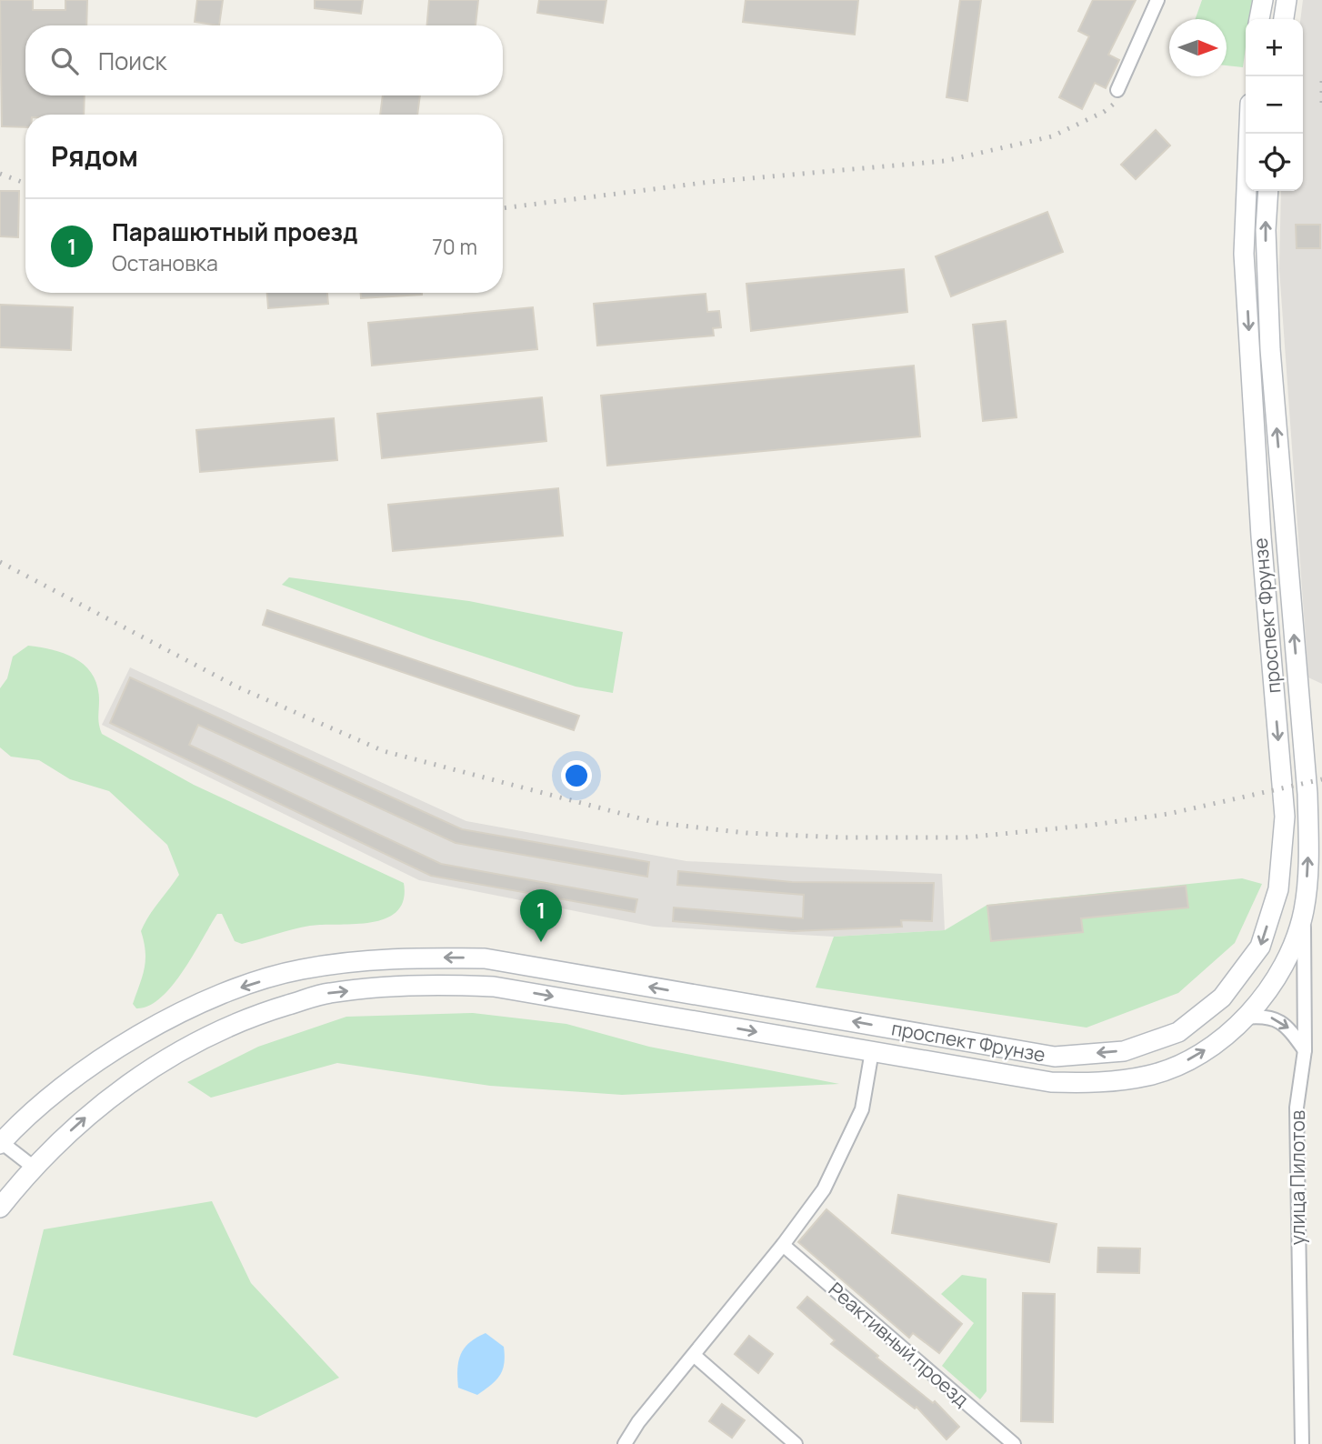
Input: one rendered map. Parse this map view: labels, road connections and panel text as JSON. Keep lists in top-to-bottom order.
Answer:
{
  "streets": {
    "main road": ["проспект Фрунзе"],
    "street": ["улица Пилотов", "Реактивный проезд"]
  },
  "crossings": [
    ["проспект Фрунзе", "улица Пилотов"]
  ],
  "north": "right",
  "page": {
    "map_buttons": ["+", "−"],
    "search": "Поиск",
    "heading": "Рядом",
    "list": [
      {
        "mark": "1",
        "name": "Парашютный проезд",
        "note": "Остановка",
        "value": "70 m"
      }
    ],
    "pins": "1"
  }
}
